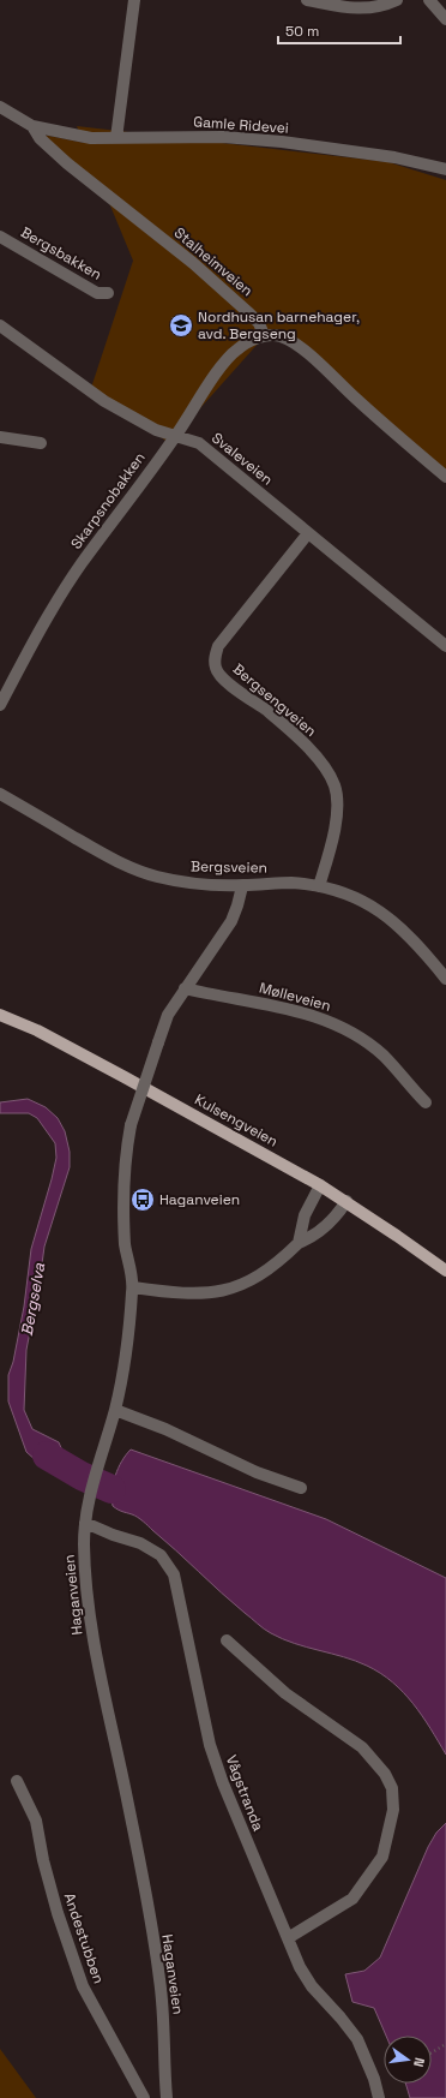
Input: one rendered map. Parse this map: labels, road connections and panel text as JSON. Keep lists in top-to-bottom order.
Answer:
{
  "streets": {
    "main road": ["Kulsengveien"],
    "street": [
      "Gamle Ridevei",
      "Bergsbakken",
      "Stalheimveien",
      "Svaleveien",
      "Skarpsnobakken",
      "Bergsengveien",
      "Bergsveien",
      "Mølleveien",
      "Haganveien",
      "Vågstranda",
      "Andestubben"
    ]
  },
  "crossings": [
    ["Gamle Ridevei", "Stalheimveien"],
    ["Stalheimveien", "Skarpsnobakken"],
    ["Svaleveien", "Skarpsnobakken"],
    ["Svaleveien", "Bergsengveien"],
    ["Bergsengveien", "Bergsveien"],
    ["Bergsveien", "Haganveien"],
    ["Mølleveien", "Haganveien"],
    ["Haganveien", "Vågstranda"]
  ],
  "water": ["Bergselva"],
  "places": {
    "school or university": ["Nordhusan barnehager, avd. Bergseng"],
    "bus stop": ["Haganveien"]
  },
  "scale_bar": "50 m",
  "north": "right"
}
